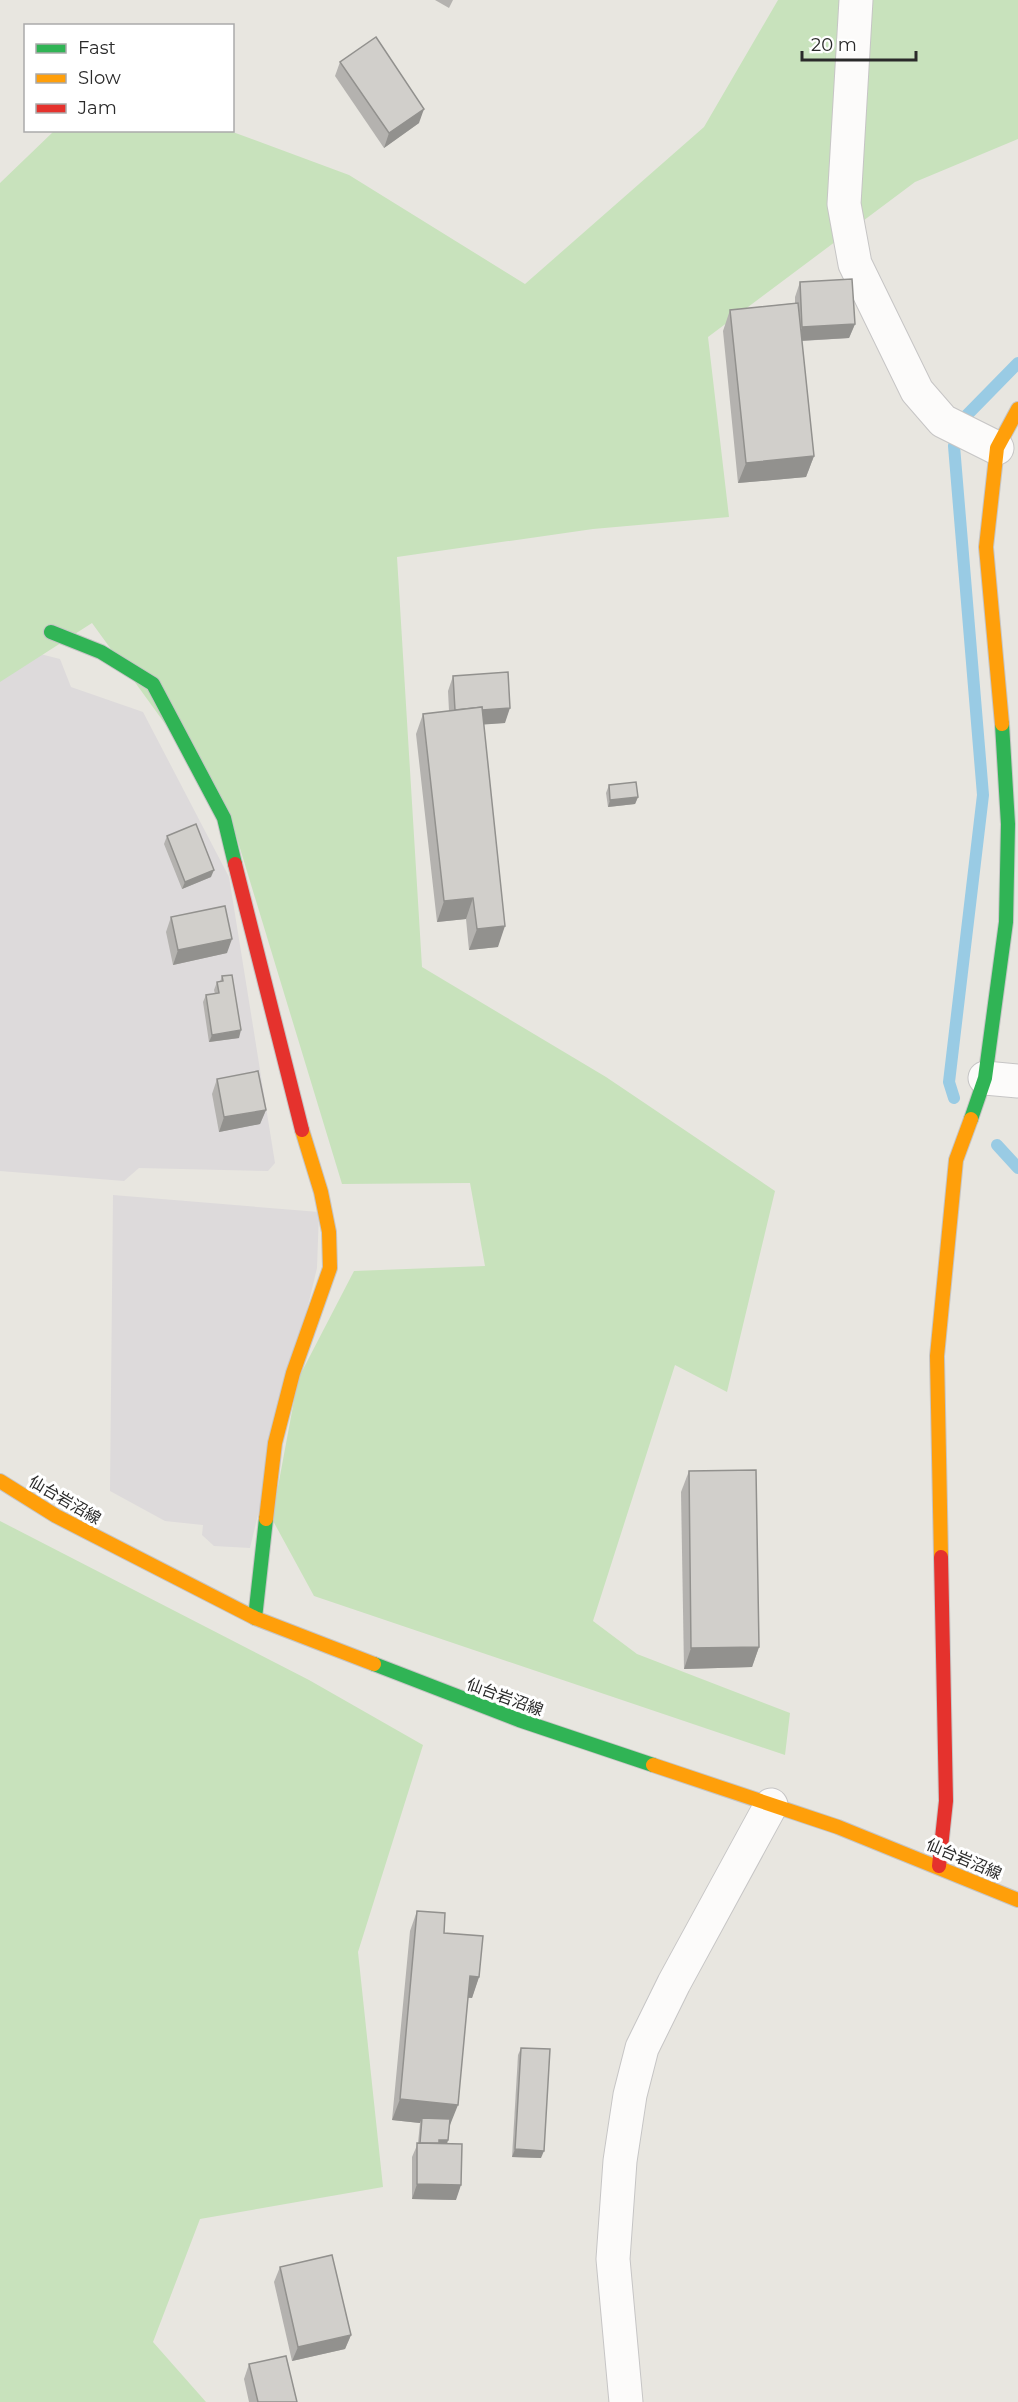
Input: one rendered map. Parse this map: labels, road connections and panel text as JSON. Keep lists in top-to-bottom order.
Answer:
{
  "streets": {
    "street": ["仙台岩沼線"]
  },
  "legend": ["Fast", "Slow", "Jam"],
  "scale_bar": "20 m"
}
